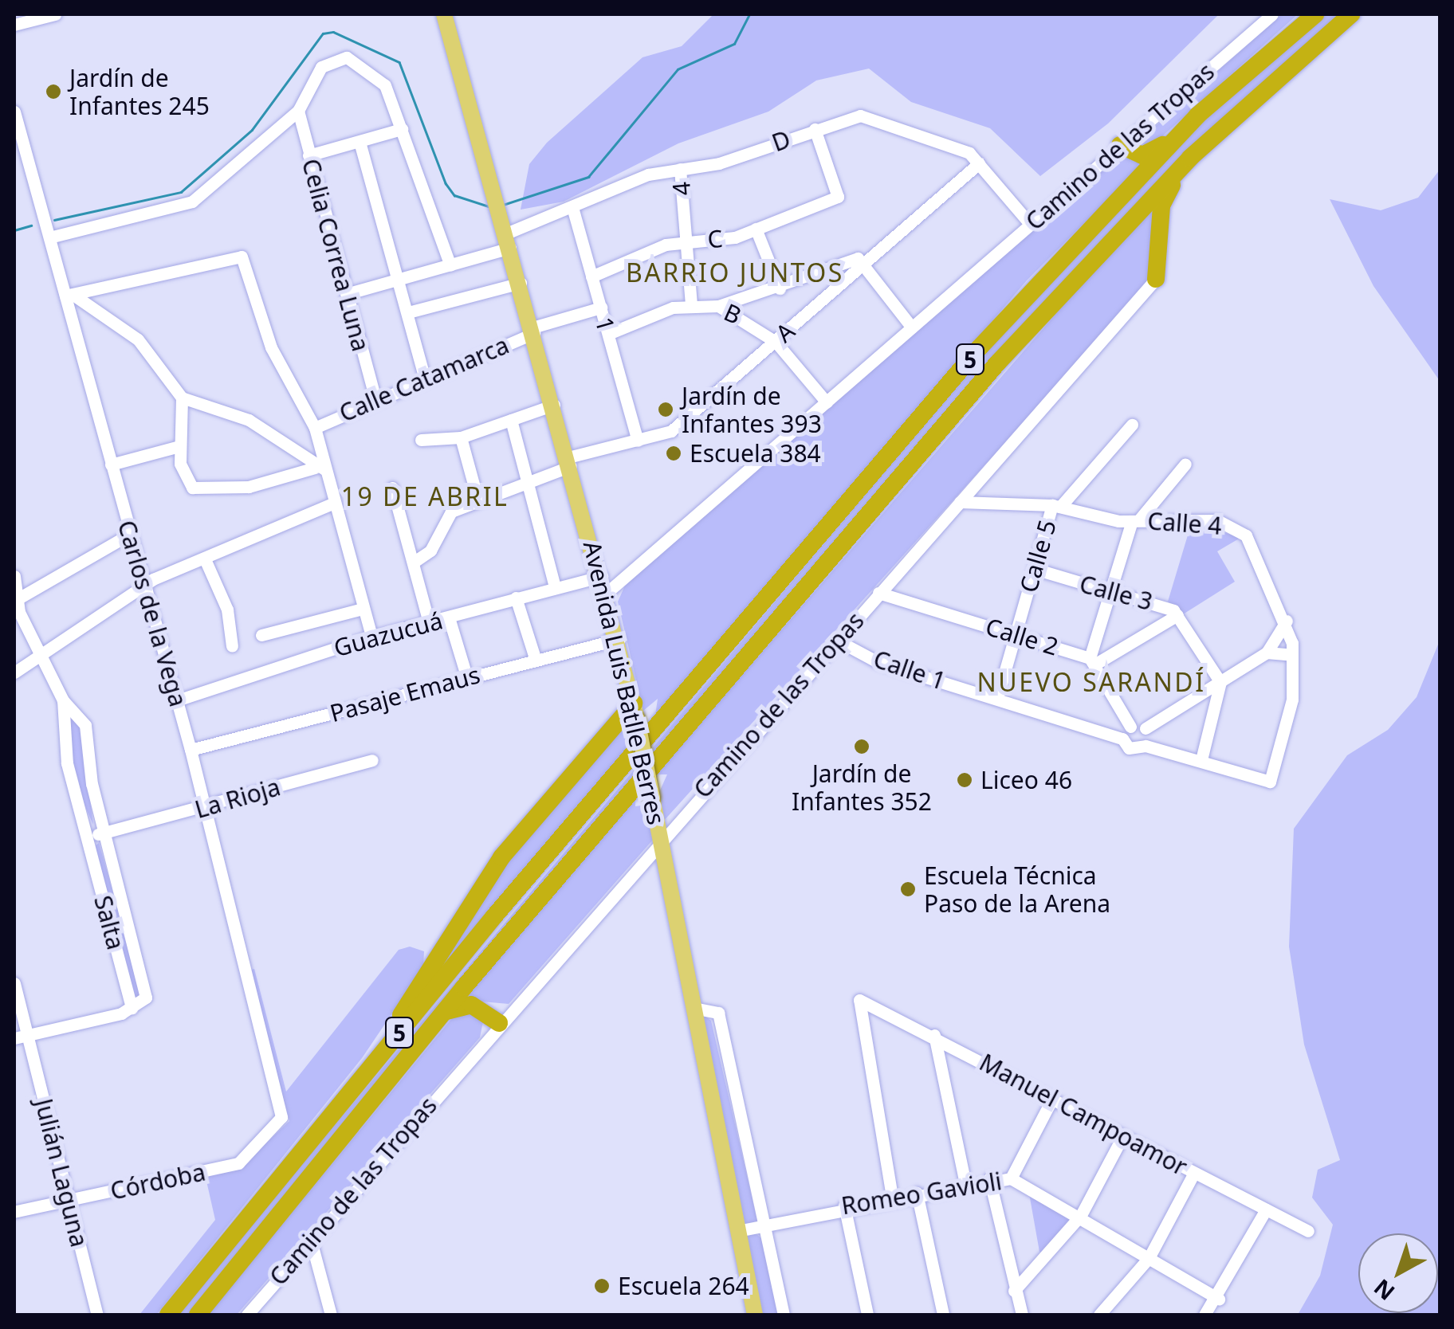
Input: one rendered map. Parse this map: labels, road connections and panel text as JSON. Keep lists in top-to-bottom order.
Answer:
{
  "streets": {
    "highway": ["5"],
    "main road": ["Avenida Luis Batlle Berres"],
    "street": [
      "D",
      "Camino de las Tropas",
      "4",
      "C",
      "Celia Correa Luna",
      "B",
      "1",
      "A",
      "Calle Catamarca",
      "Calle 4",
      "Calle 5",
      "Calle 3",
      "Carlos de la Vega",
      "Guazucuá",
      "Calle 2",
      "Calle 1",
      "Pasaje Emaus",
      "La Rioja",
      "Salta",
      "Manuel Campoamor",
      "Julián Laguna",
      "Córdoba",
      "Romeo Gavioli"
    ]
  },
  "crossings": [
    ["D", "Camino de las Tropas"],
    ["D", "4"],
    ["D", "C"],
    ["D", "Celia Correa Luna"],
    ["D", "1"],
    ["D", "A"],
    ["D", "Avenida Luis Batlle Berres"],
    ["Camino de las Tropas", "B"],
    ["Camino de las Tropas", "Calle 4"],
    ["Camino de las Tropas", "Calle 2"],
    ["Camino de las Tropas", "Calle 1"],
    ["Camino de las Tropas", "Avenida Luis Batlle Berres"],
    ["4", "C"],
    ["4", "B"],
    ["C", "1"],
    ["Celia Correa Luna", "Calle Catamarca"],
    ["B", "1"],
    ["B", "A"],
    ["1", "A"],
    ["1", "Calle Catamarca"],
    ["A", "Avenida Luis Batlle Berres"],
    ["Calle Catamarca", "Avenida Luis Batlle Berres"],
    ["Calle 4", "Calle 5"],
    ["Calle 5", "Calle 3"],
    ["Calle 5", "Calle 2"],
    ["Calle 5", "Calle 1"],
    ["Carlos de la Vega", "Guazucuá"],
    ["Carlos de la Vega", "Pasaje Emaus"],
    ["Carlos de la Vega", "La Rioja"],
    ["Carlos de la Vega", "Córdoba"],
    ["Guazucuá", "Avenida Luis Batlle Berres"],
    ["Avenida Luis Batlle Berres", "Pasaje Emaus"],
    ["Avenida Luis Batlle Berres", "Romeo Gavioli"],
    ["La Rioja", "Salta"],
    ["Manuel Campoamor", "Romeo Gavioli"],
    ["Julián Laguna", "Córdoba"]
  ],
  "districts": ["BARRIO JUNTOS", "19 DE ABRIL", "NUEVO SARANDÍ"],
  "places": [
    "Jardín de Infantes 245",
    "Jardín de Infantes 393",
    "Escuela 384",
    "Jardín de Infantes 352",
    "Liceo 46",
    "Escuela Técnica Paso de la Arena",
    "Escuela 264"
  ],
  "north": "bottom left"
}
